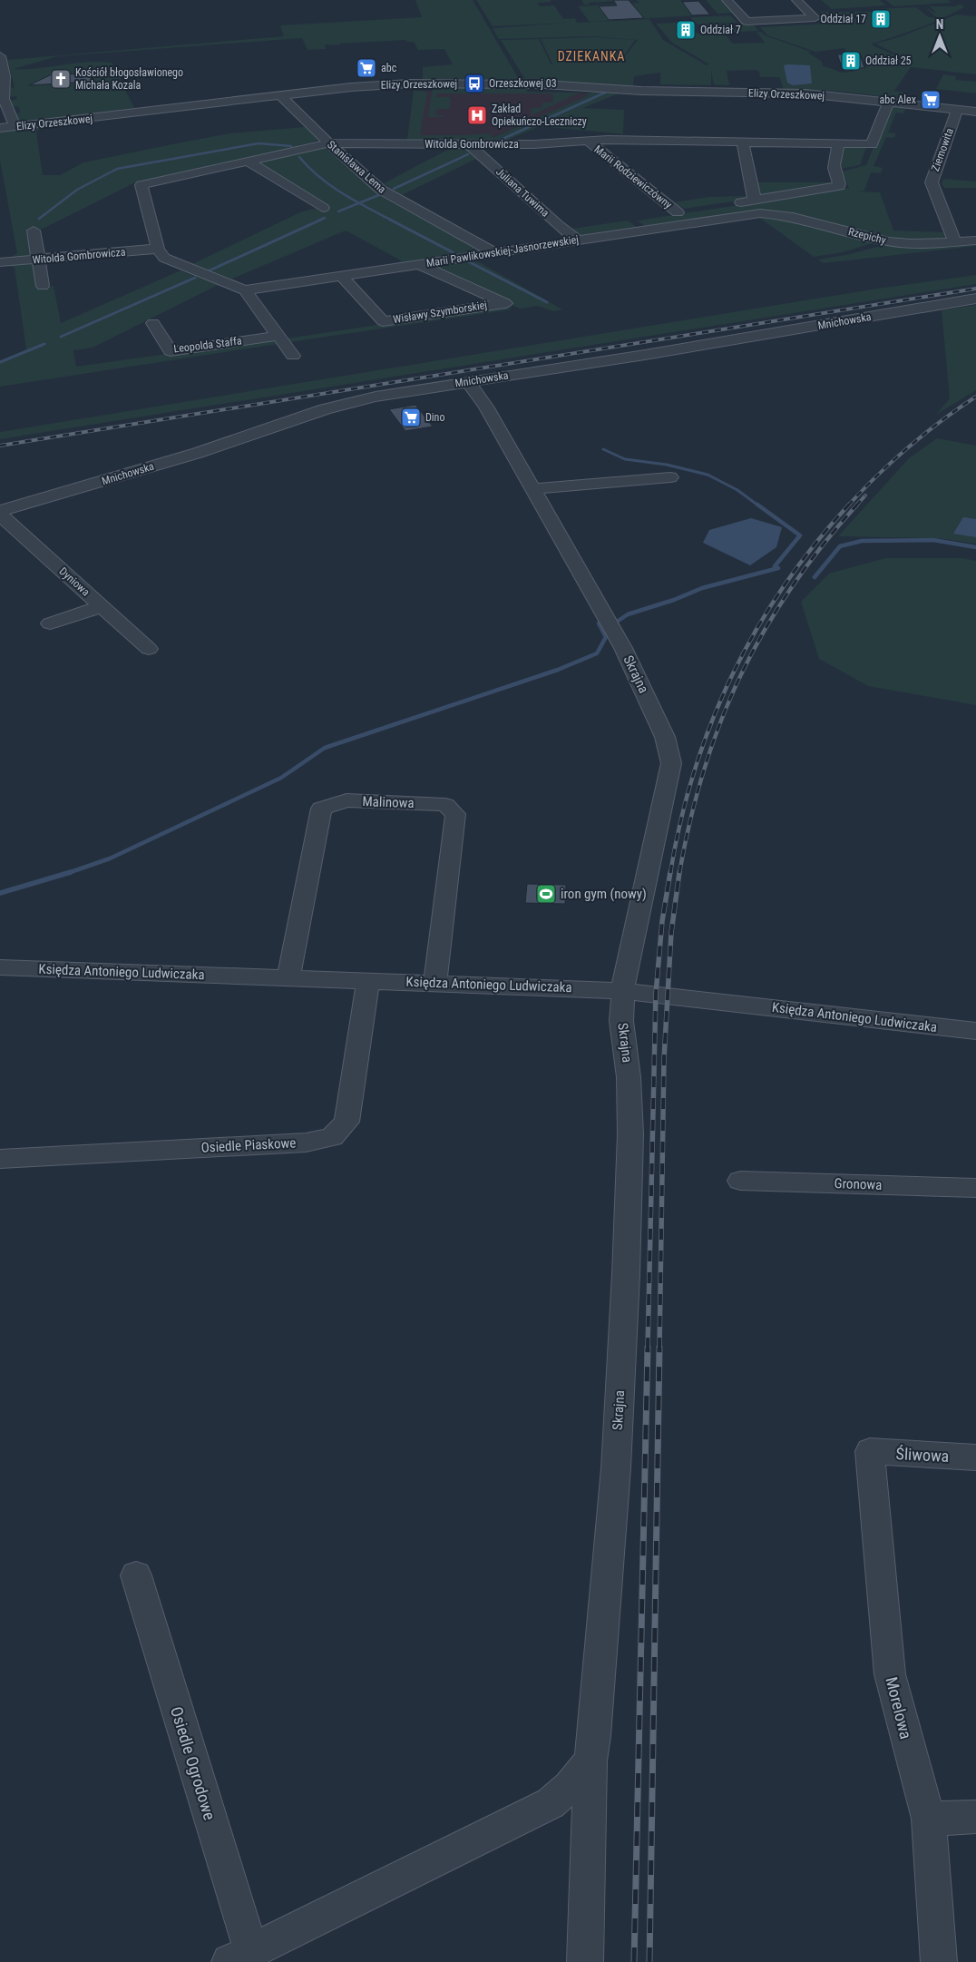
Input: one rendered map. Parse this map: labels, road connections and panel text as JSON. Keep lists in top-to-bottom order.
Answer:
{
  "streets": {
    "street": [
      "Elizy Orzeszkowej",
      "Witolda Gombrowicza",
      "Ziemowita",
      "Stanisława Lema",
      "Marii Rodziewiczówny",
      "Juliana Tuwima",
      "Rzepichy",
      "Marii Pawlikowskiej-Jasnorzewskiej",
      "Wisławy Szymborskiej",
      "Mnichowska",
      "Leopolda Staffa",
      "Dyniowa",
      "Skrajna",
      "Malinowa",
      "Księdza Antoniego Ludwiczaka",
      "Osiedle Piaskowe",
      "Gronowa",
      "Śliwowa",
      "Morelowa",
      "Osiedle Ogrodowe"
    ]
  },
  "crossings": [
    ["Elizy Orzeszkowej", "Witolda Gombrowicza"],
    ["Elizy Orzeszkowej", "Ziemowita"],
    ["Elizy Orzeszkowej", "Stanisława Lema"],
    ["Witolda Gombrowicza", "Stanisława Lema"],
    ["Witolda Gombrowicza", "Marii Rodziewiczówny"],
    ["Witolda Gombrowicza", "Juliana Tuwima"],
    ["Ziemowita", "Rzepichy"],
    ["Stanisława Lema", "Marii Pawlikowskiej-Jasnorzewskiej"],
    ["Juliana Tuwima", "Marii Pawlikowskiej-Jasnorzewskiej"],
    ["Rzepichy", "Marii Pawlikowskiej-Jasnorzewskiej"],
    ["Marii Pawlikowskiej-Jasnorzewskiej", "Wisławy Szymborskiej"],
    ["Mnichowska", "Dyniowa"],
    ["Mnichowska", "Skrajna"],
    ["Skrajna", "Księdza Antoniego Ludwiczaka"],
    ["Malinowa", "Księdza Antoniego Ludwiczaka"],
    ["Księdza Antoniego Ludwiczaka", "Osiedle Piaskowe"],
    ["Śliwowa", "Morelowa"]
  ],
  "districts": ["DZIEKANKA"],
  "places": {
    "building": ["Oddział 17", "Oddział 7", "Oddział 25"],
    "supermarket": ["abc", "abc Alex", "Dino"],
    "church": ["Kościół błogosławionego Michała Kozala"],
    "bus stop": ["Orzeszkowej 03"],
    "hospital": ["Zakład Opiekuńczo-Leczniczy"],
    "sports": ["iron gym (nowy)"]
  },
  "north": "top"
}
